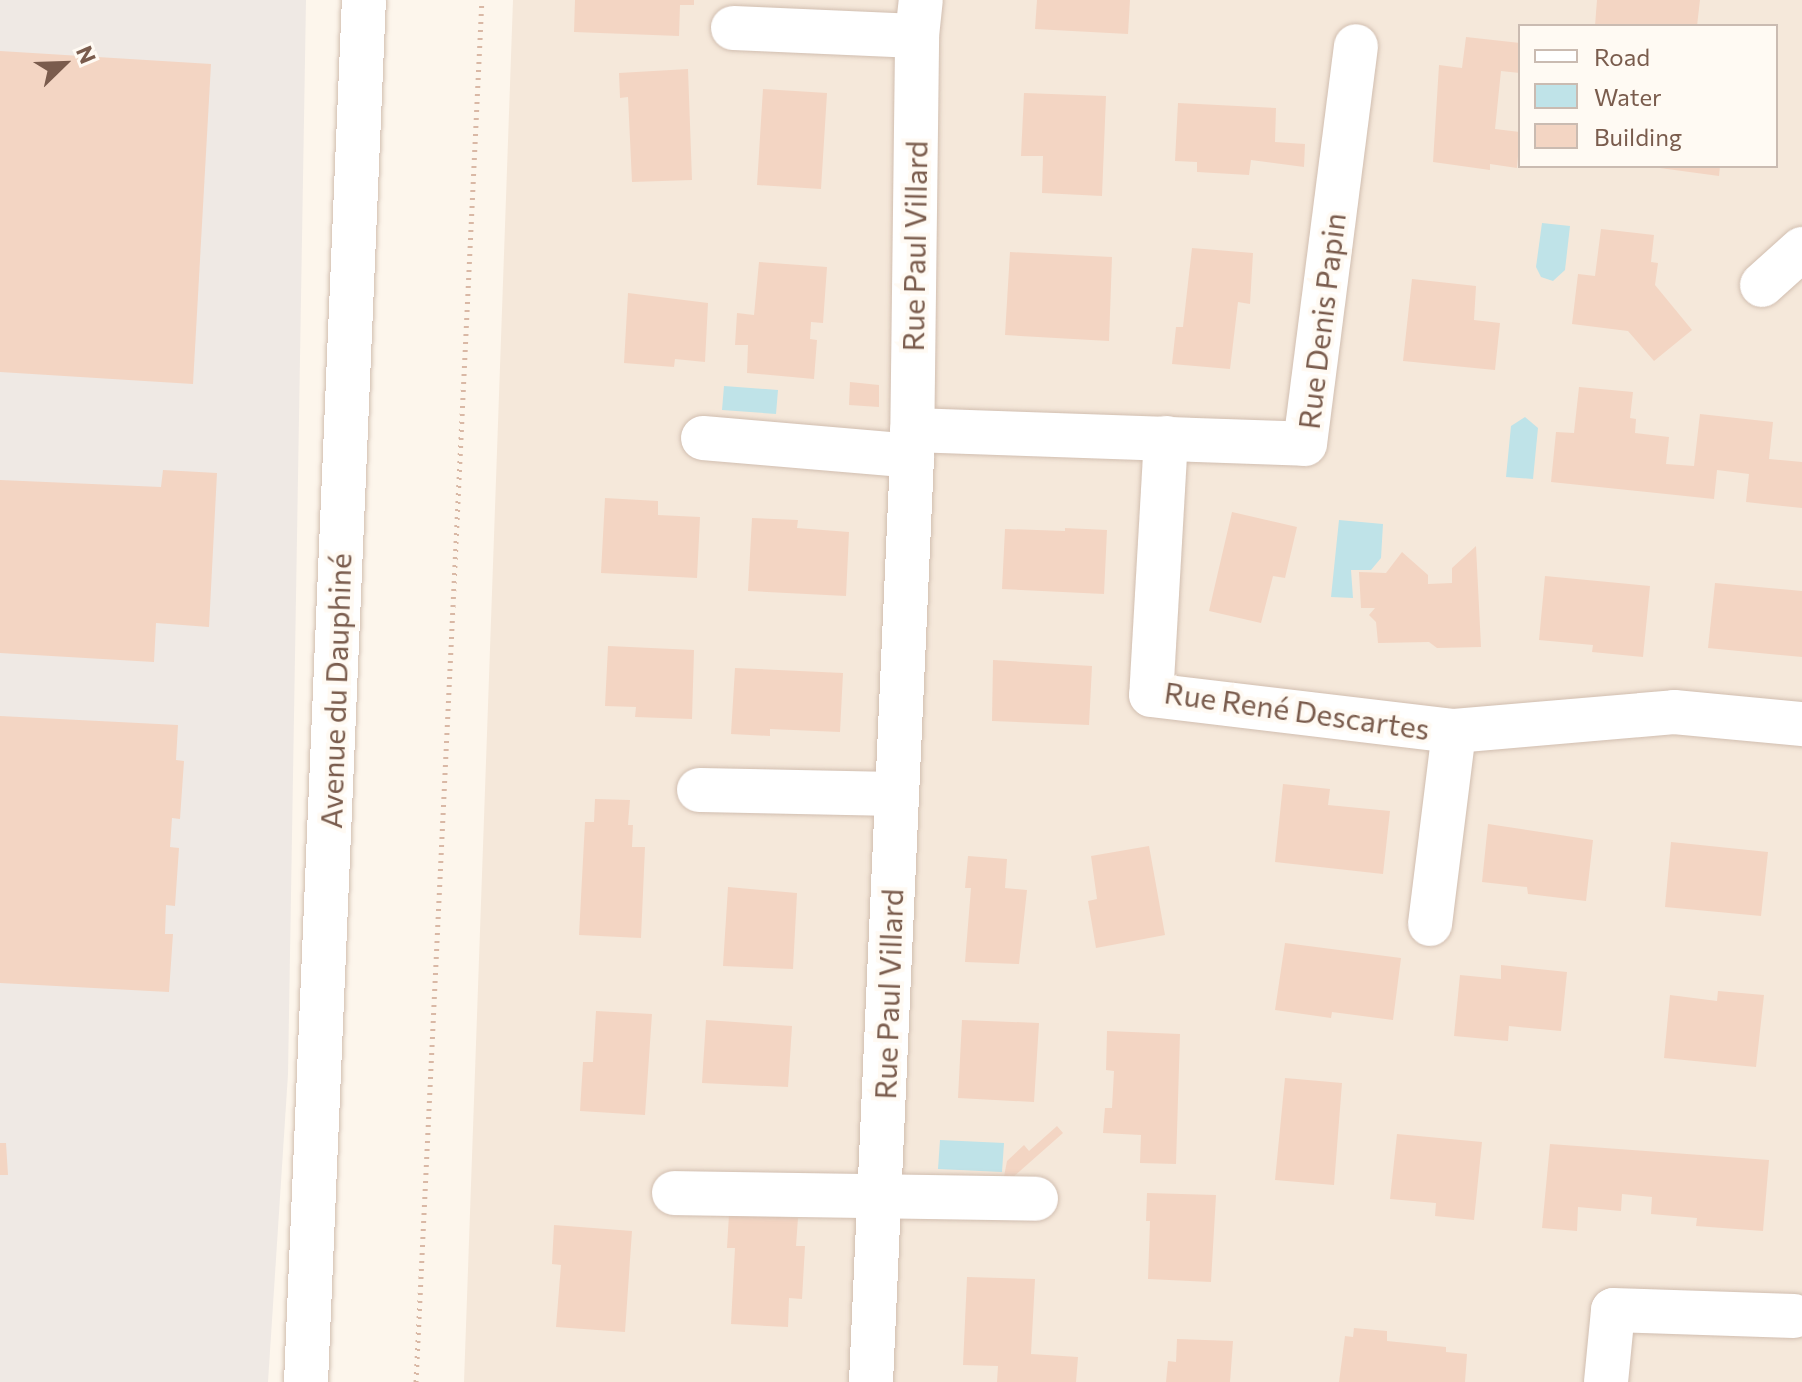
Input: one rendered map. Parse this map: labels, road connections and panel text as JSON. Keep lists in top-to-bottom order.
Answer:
{
  "streets": {
    "street": [
      "Rue Paul Villard",
      "Rue Denis Papin",
      "Avenue du Dauphiné",
      "Rue René Descartes"
    ]
  },
  "crossings": [
    ["Rue Paul Villard", "Rue Denis Papin"],
    ["Rue Denis Papin", "Rue René Descartes"]
  ],
  "legend": ["Road", "Water", "Building"],
  "north": "top right"
}
